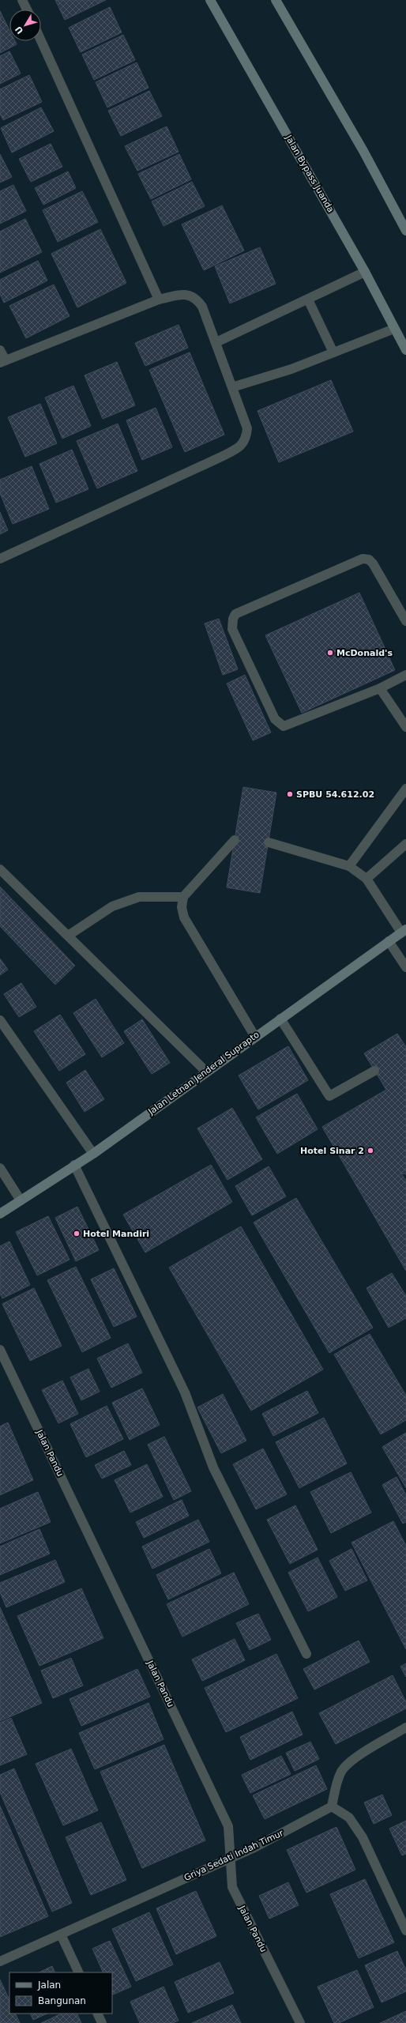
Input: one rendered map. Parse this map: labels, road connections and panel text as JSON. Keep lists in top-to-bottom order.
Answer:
{
  "streets": {
    "main road": ["Jalan Bypass Juanda", "Jalan Letnan Jenderal Suprapto"],
    "street": ["Jalan Pandu", "Griya Sedati Indah Timur"]
  },
  "crossings": [
    ["Jalan Pandu", "Griya Sedati Indah Timur"]
  ],
  "places": [
    "McDonald's",
    "SPBU 54.612.02",
    "Hotel Sinar 2",
    "Hotel Mandiri"
  ],
  "legend": ["Jalan", "Bangunan"],
  "north": "bottom left"
}
